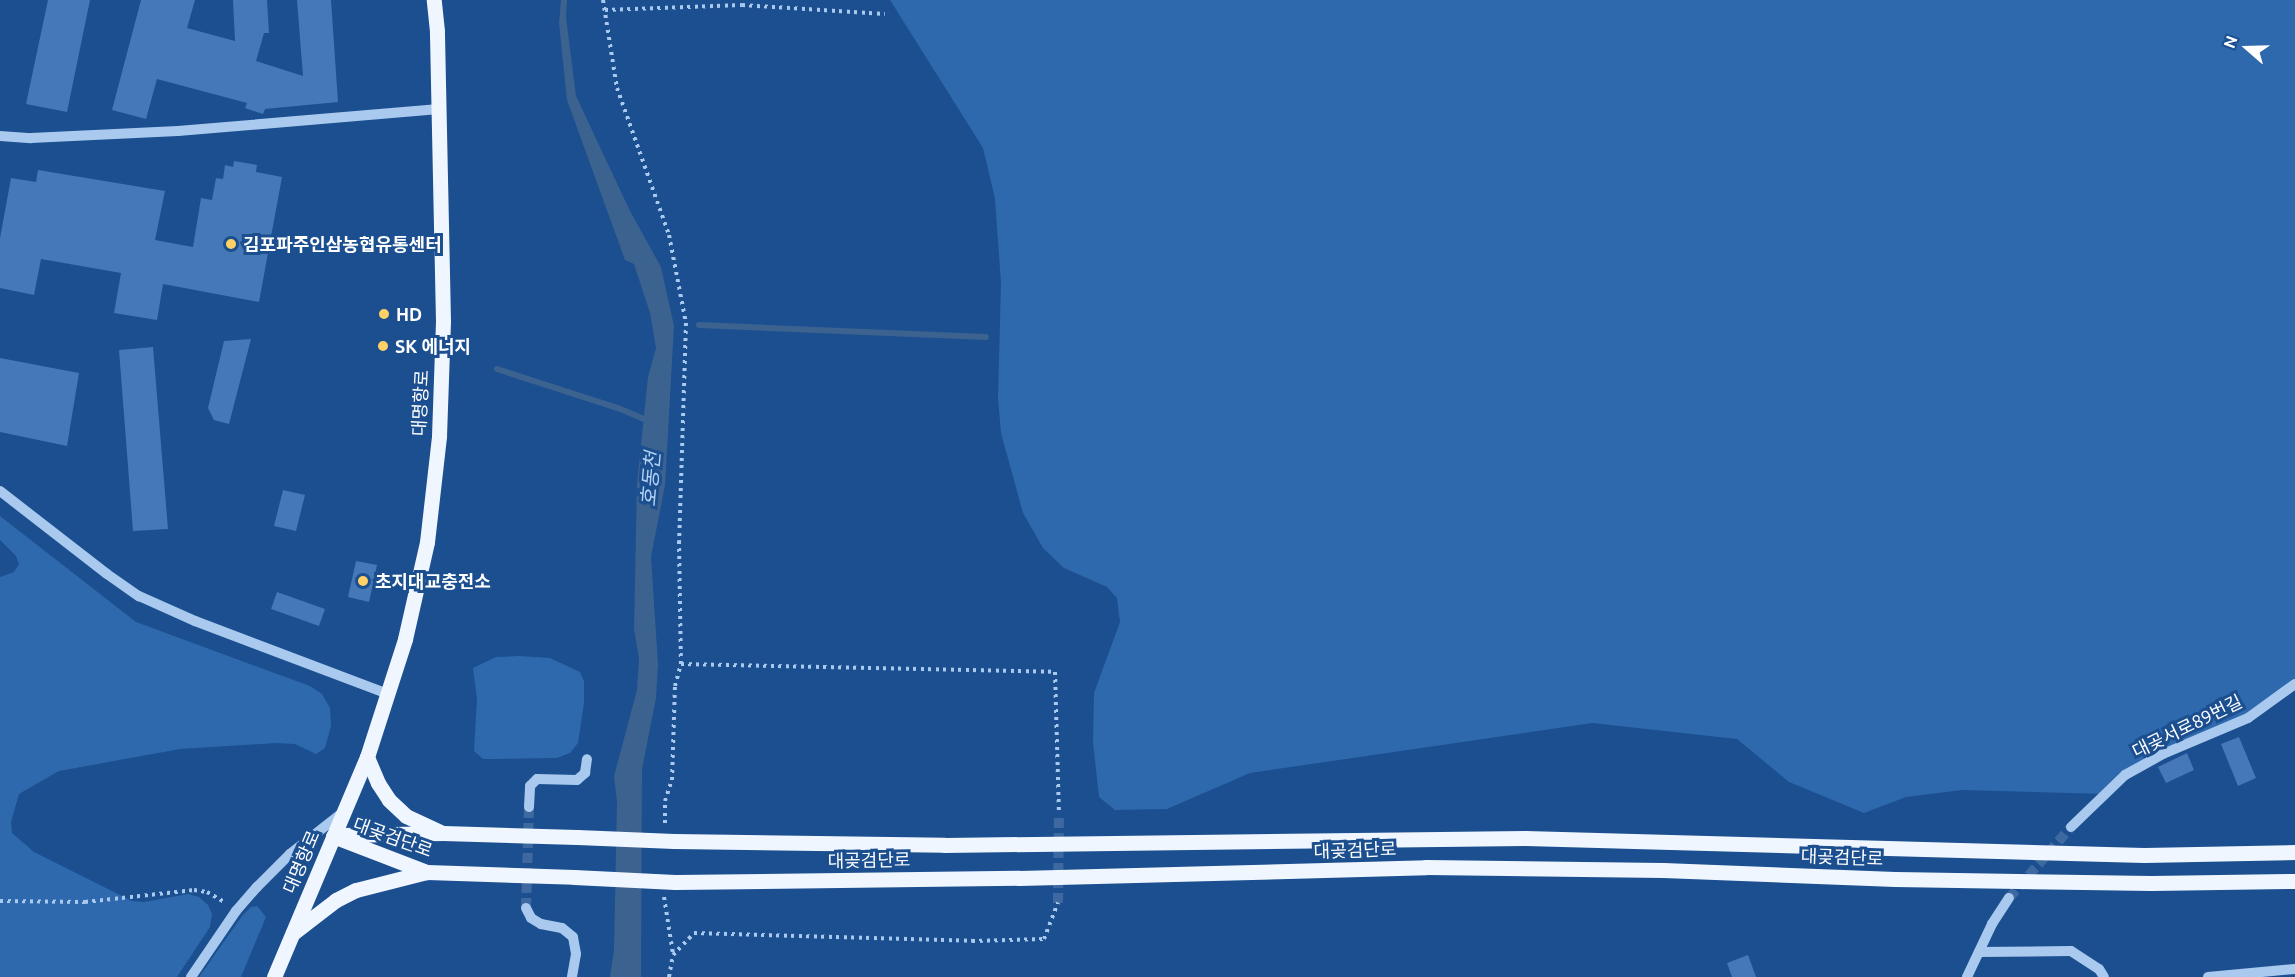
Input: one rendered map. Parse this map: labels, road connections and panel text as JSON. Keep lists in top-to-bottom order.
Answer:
{
  "streets": {
    "main road": ["대명항로", "대곶검단로"],
    "street": ["대곶서로89번길"]
  },
  "crossings": [
    ["대명항로", "대곶검단로"]
  ],
  "water": ["호동천"],
  "places": [
    "김포파주인삼농협유통센터",
    "HD",
    "SK 에너지",
    "초지대교충전소"
  ],
  "north": "left"
}
